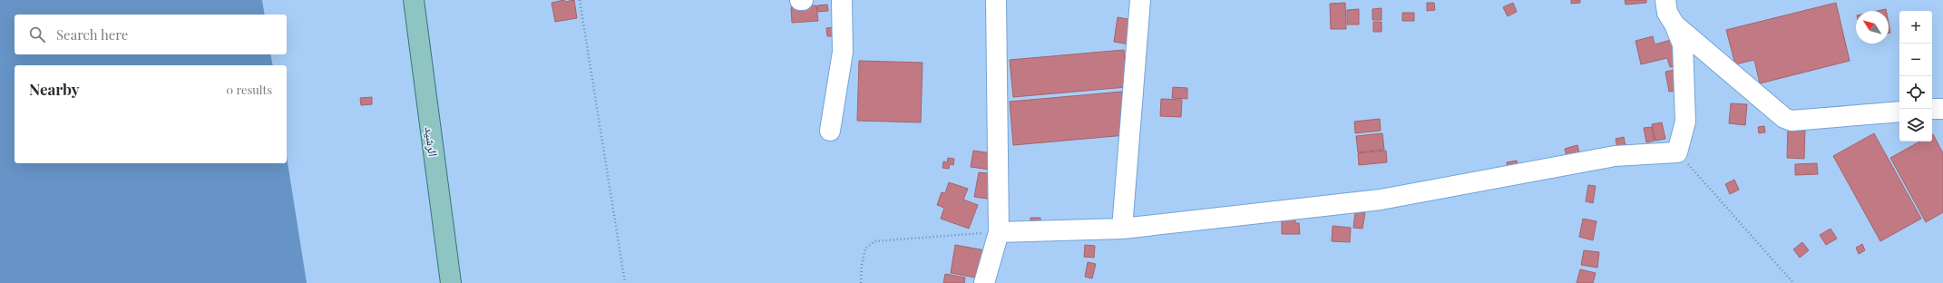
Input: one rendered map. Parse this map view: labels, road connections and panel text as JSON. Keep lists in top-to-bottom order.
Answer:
{
  "streets": {
    "main road": ["الرشيد"]
  },
  "north": "top left",
  "page": {
    "map_buttons": ["+", "−"],
    "search": "Search here",
    "heading": ["Nearby", "0 results"]
  }
}
